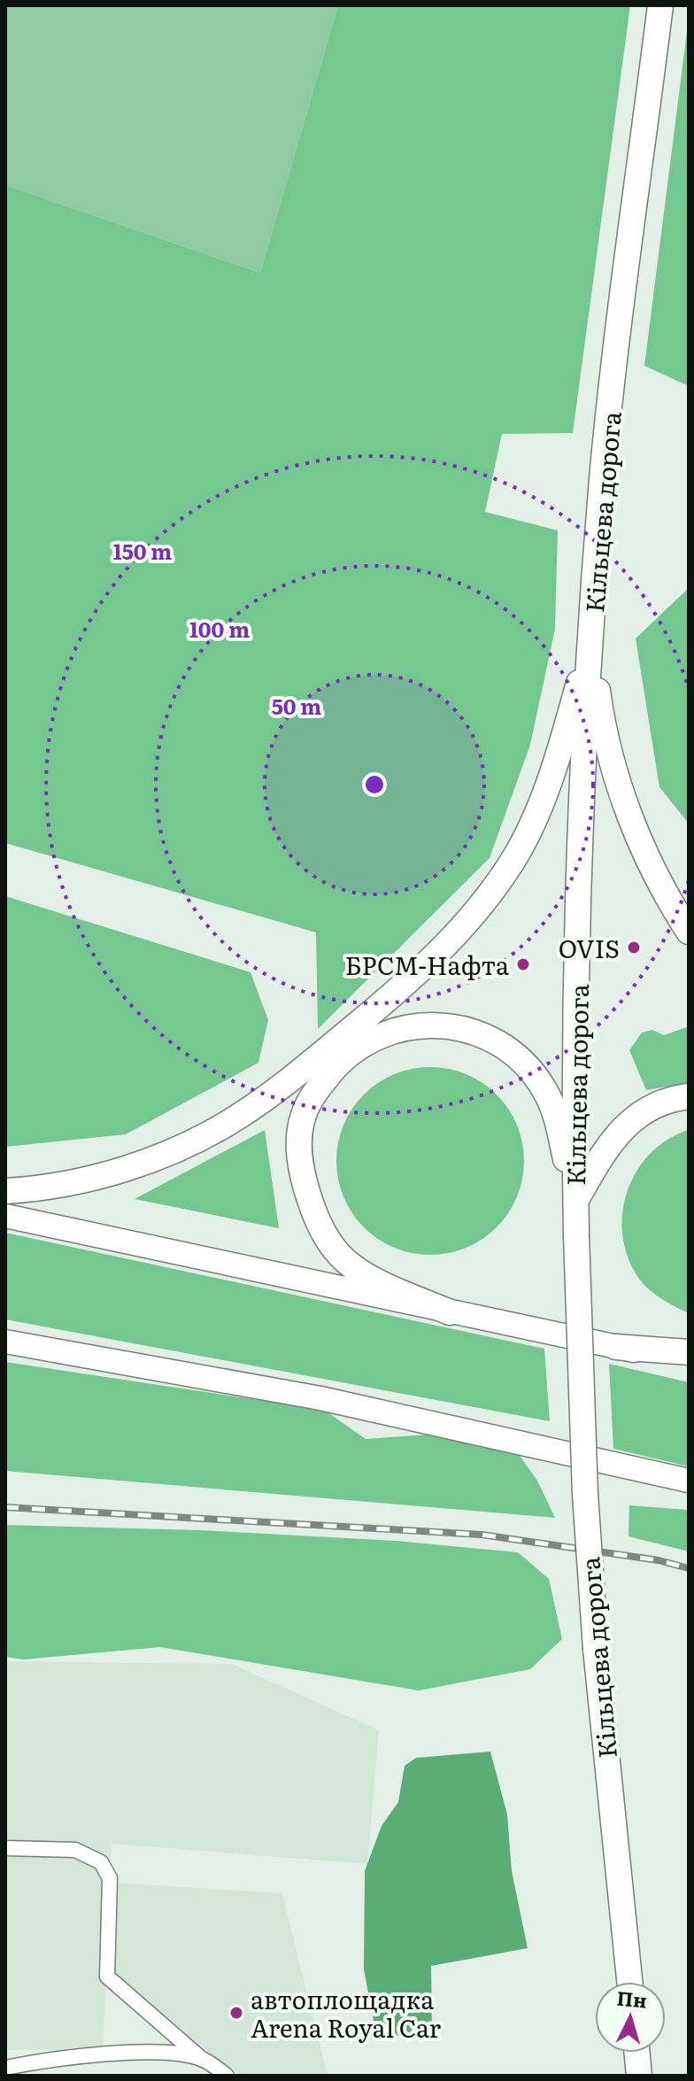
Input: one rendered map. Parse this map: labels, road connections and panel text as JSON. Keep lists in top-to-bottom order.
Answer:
{
  "streets": {
    "highway": ["Кільцева дорога"]
  },
  "places": ["OVIS", "БРСМ-Нафта", "автоплощадка Arena Royal Car"],
  "north": "top",
  "rings": ["150 m", "100 m", "50 m"]
}
